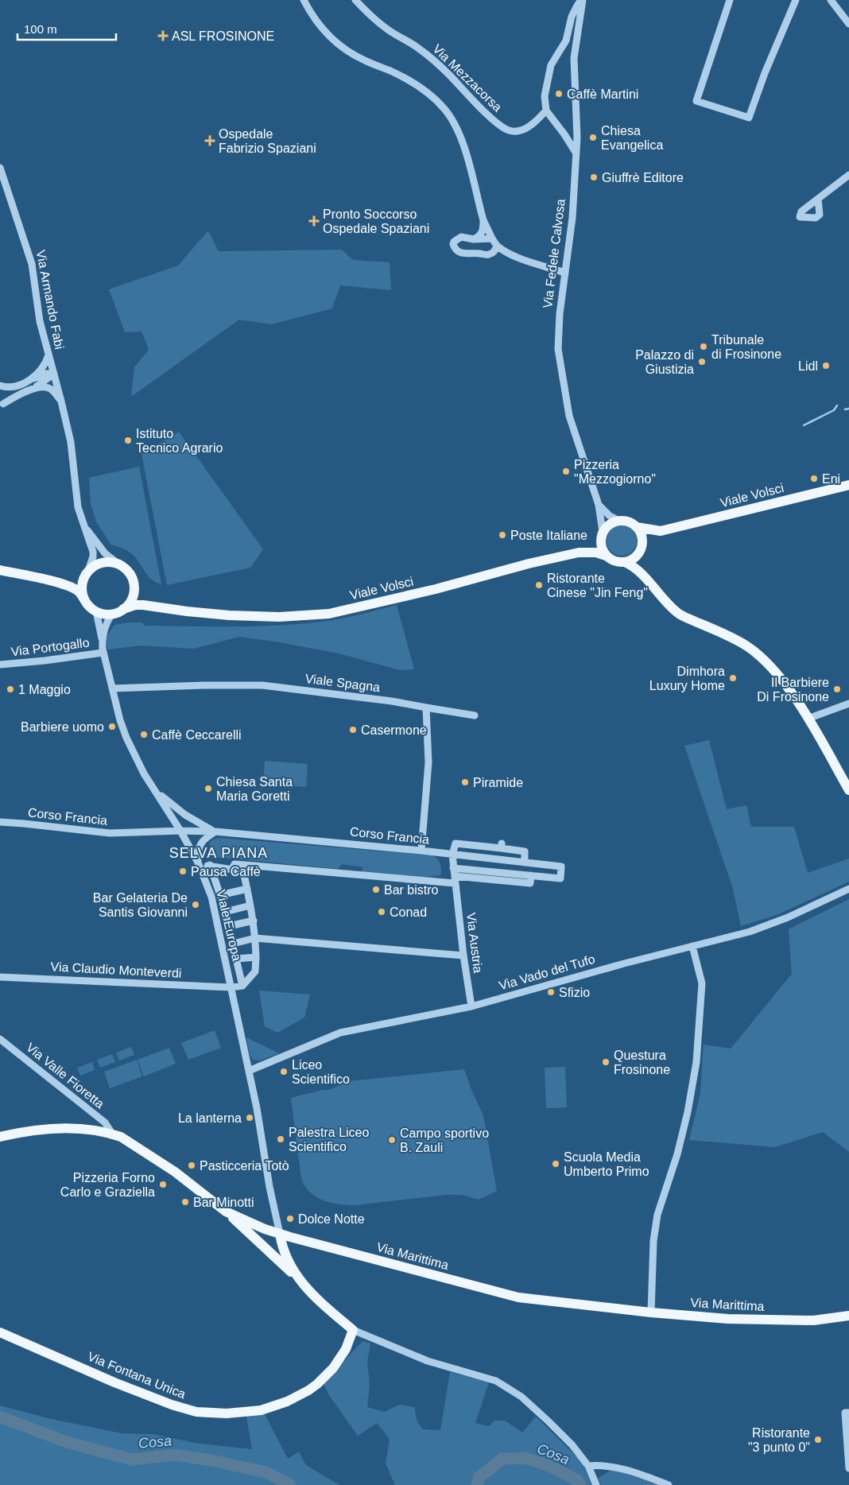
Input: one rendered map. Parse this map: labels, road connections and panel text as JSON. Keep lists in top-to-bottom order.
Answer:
{
  "streets": {
    "main road": ["Viale Volsci", "Via Marittima", "Via Fontana Unica"],
    "street": [
      "Via Mezzacorsa",
      "Via Fedele Calvosa",
      "Via Armando Fabi",
      "Via Portogallo",
      "Viale Spagna",
      "Corso Francia",
      "Viale Europa",
      "Via Austria",
      "Via Claudio Monteverdi",
      "Via Vado del Tufo",
      "Via Valle Fioretta"
    ]
  },
  "crossings": [
    ["Via Fedele Calvosa", "Viale Volsci"],
    ["Via Portogallo", "Viale Europa"],
    ["Viale Spagna", "Viale Europa"],
    ["Corso Francia", "Viale Europa"],
    ["Corso Francia", "Via Austria"],
    ["Viale Europa", "Via Claudio Monteverdi"],
    ["Viale Europa", "Via Vado del Tufo"],
    ["Viale Europa", "Via Marittima"],
    ["Via Austria", "Via Vado del Tufo"],
    ["Via Valle Fioretta", "Via Marittima"]
  ],
  "districts": ["SELVA PIANA"],
  "water": ["Cosa"],
  "places": {
    "health": ["ASL FROSINONE", "Ospedale Fabrizio Spaziani", "Pronto Soccorso Ospedale Spaziani"],
    "other": [
      "Caffè Martini",
      "Chiesa Evangelica",
      "Giuffrè Editore",
      "Tribunale di Frosinone",
      "Palazzo di Giustizia",
      "Lidl",
      "Istituto Tecnico Agrario",
      "Pizzeria \"Mezzogiorno\"",
      "Eni",
      "Poste Italiane",
      "Ristorante Cinese \"Jin Feng\"",
      "Dimhora Luxury Home",
      "1 Maggio",
      "Il Barbiere Di Frosinone",
      "Barbiere uomo",
      "Casermone",
      "Caffè Ceccarelli",
      "Piramide",
      "Chiesa Santa Maria Goretti",
      "Pausa Caffè",
      "Bar bistro",
      "Bar Gelateria De Santis Giovanni",
      "Conad",
      "Sfizio",
      "Questura Frosinone",
      "Liceo Scientifico",
      "La lanterna",
      "Palestra Liceo Scientifico",
      "Campo sportivo B. Zauli",
      "Scuola Media Umberto Primo",
      "Pasticceria Totò",
      "Pizzeria Forno Carlo e Graziella",
      "Bar Minotti",
      "Dolce Notte",
      "Ristorante \"3 punto 0\""
    ]
  },
  "scale_bar": "100 m"
}
